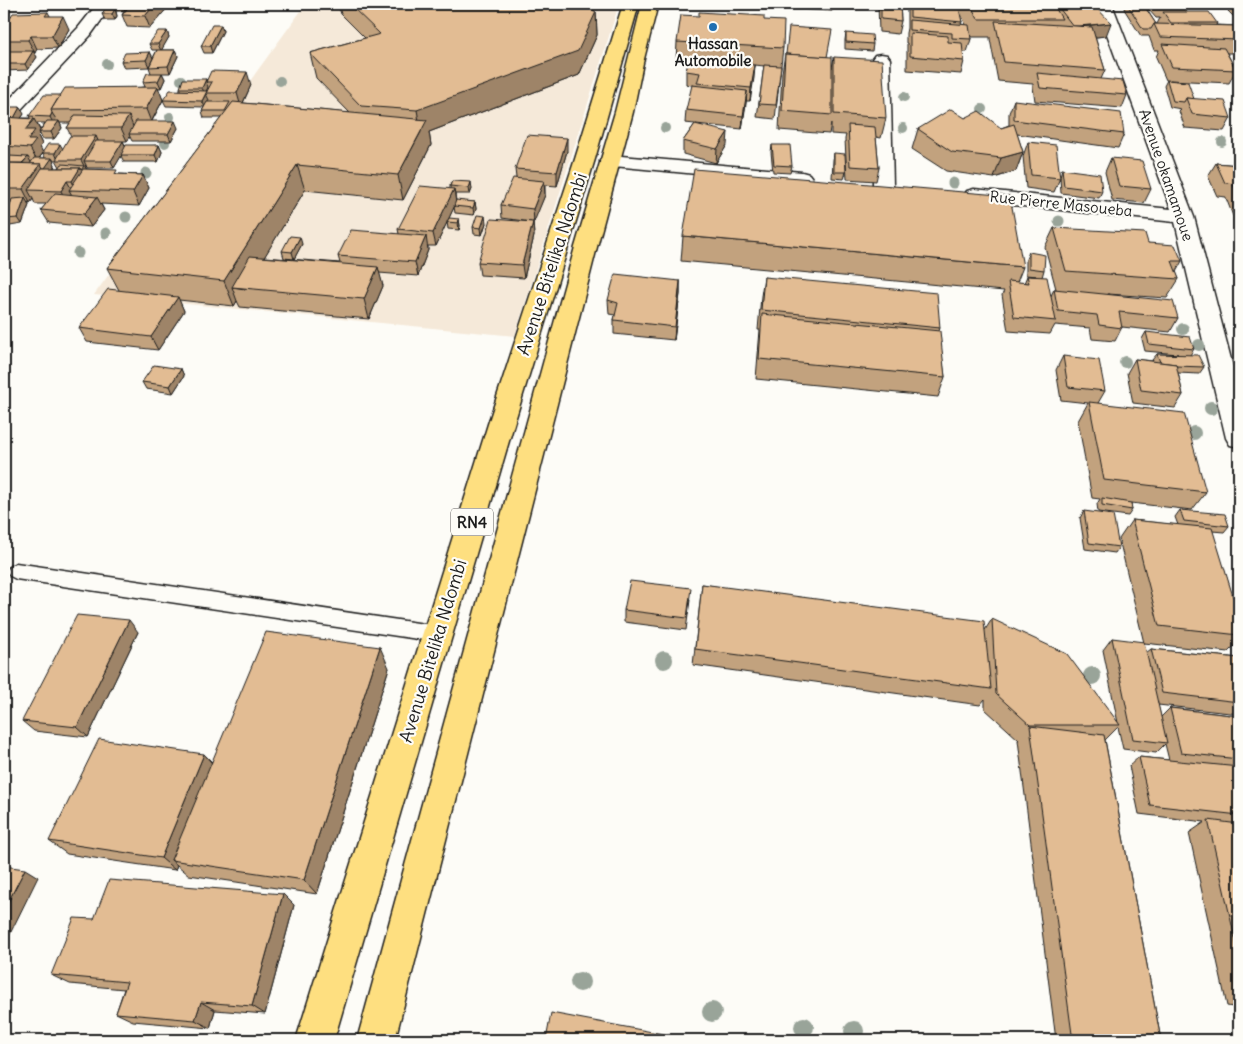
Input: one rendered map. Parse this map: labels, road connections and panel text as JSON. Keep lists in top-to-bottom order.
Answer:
{
  "streets": {
    "highway": ["Avenue Bitelika Ndombi", "RN4"],
    "street": ["Avenue okamamoue", "Rue Pierre Masoueba"]
  },
  "crossings": [
    ["Avenue okamamoue", "Rue Pierre Masoueba"]
  ],
  "places": ["Hassan Automobile"]
}
